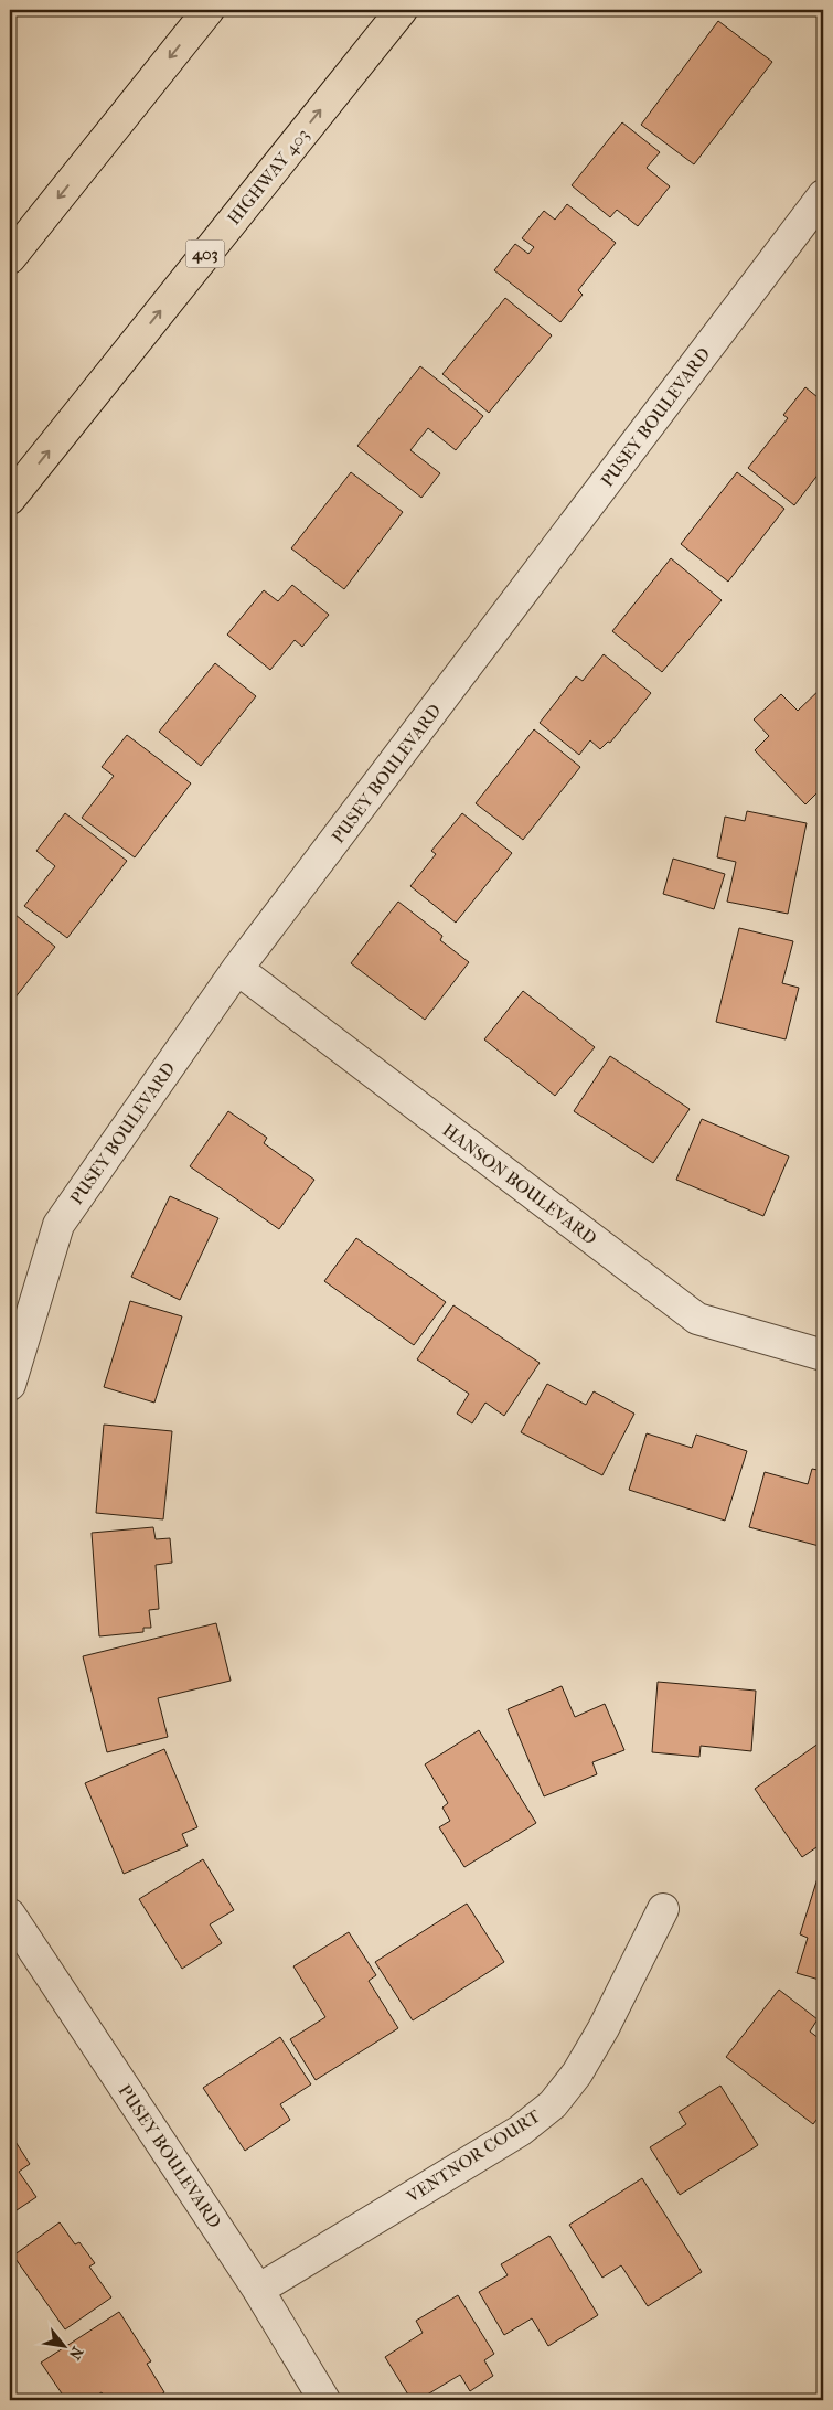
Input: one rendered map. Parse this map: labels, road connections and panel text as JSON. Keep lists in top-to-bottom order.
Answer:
{
  "streets": {
    "highway": ["HIGHWAY 403", "403"],
    "street": ["PUSEY BOULEVARD", "HANSON BOULEVARD", "VENTNOR COURT"]
  },
  "crossings": [
    ["PUSEY BOULEVARD", "HANSON BOULEVARD"],
    ["PUSEY BOULEVARD", "VENTNOR COURT"]
  ],
  "north": "bottom right"
}
